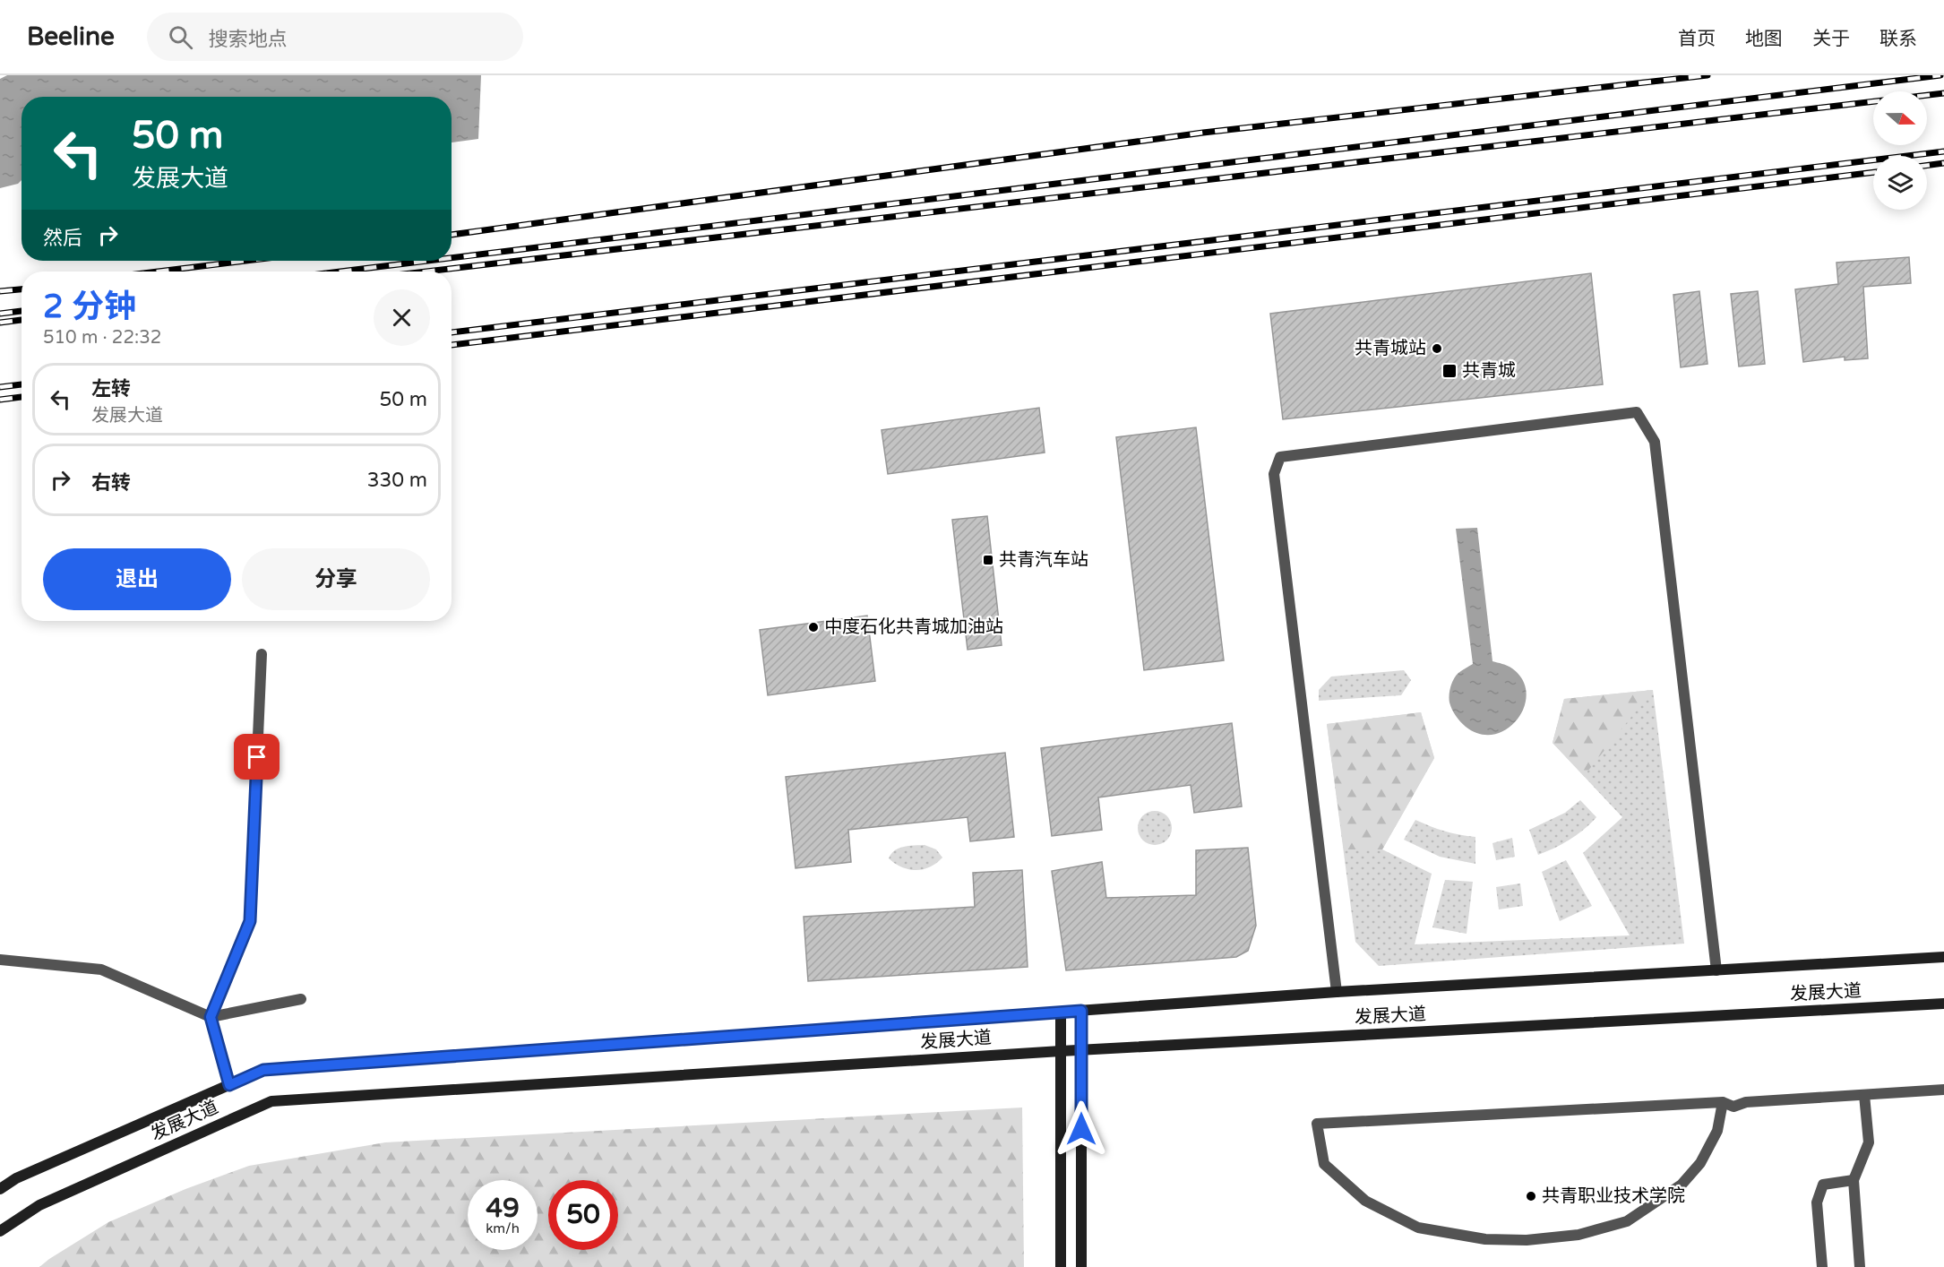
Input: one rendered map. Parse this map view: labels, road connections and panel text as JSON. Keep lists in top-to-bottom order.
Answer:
{
  "streets": {
    "main road": ["发展大道"]
  },
  "places": {
    "other": ["共青城站", "中度石化共青城加油站", "共青职业技术学院"],
    "transit": ["共青城", "共青汽车站"]
  },
  "north": "right",
  "page": {
    "header": "Beeline",
    "search": "搜索地点",
    "nav": [
      "首页",
      "地图",
      "关于",
      "联系"
    ],
    "turn": ["50 m", "发展大道"],
    "then": "然后",
    "heading": ["2 分钟", "510 m · 22:32"],
    "list": [
      {
        "name": "左转",
        "note": "发展大道",
        "value": "50 m"
      },
      {
        "name": "右转",
        "value": "330 m"
      }
    ],
    "buttons": ["退出", "分享"],
    "speed": "49 km/h",
    "limit": "50"
  }
}
